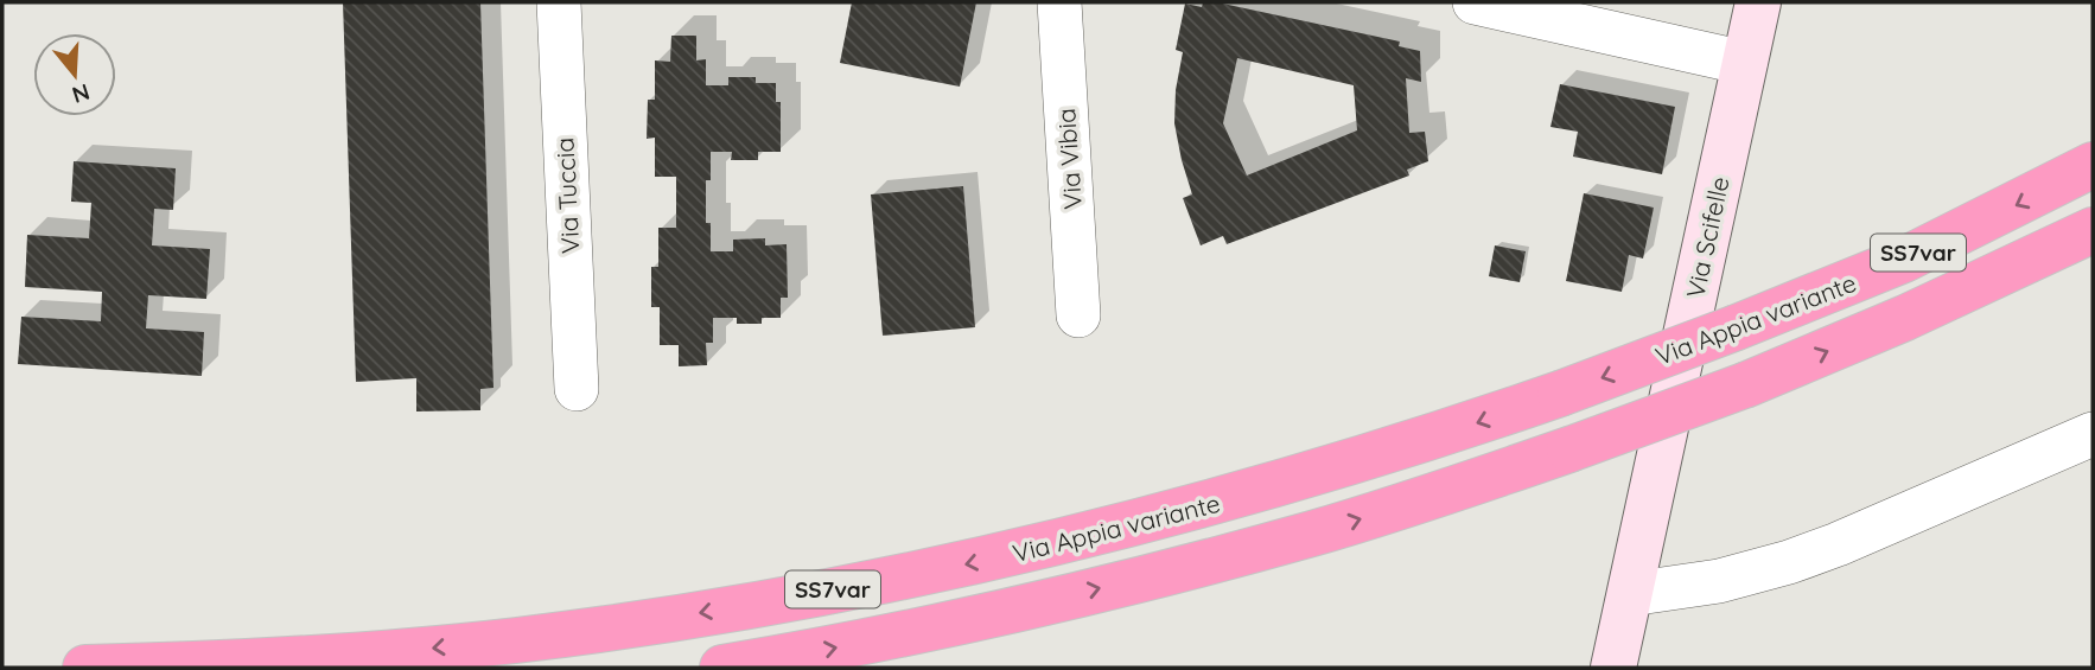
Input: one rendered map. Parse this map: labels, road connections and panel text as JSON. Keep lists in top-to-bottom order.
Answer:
{
  "streets": {
    "highway": ["SS7var", "Via Appia variante"],
    "street": ["Via Vibia", "Via Tuccia", "Via Scifelle"]
  },
  "north": "bottom"
}
